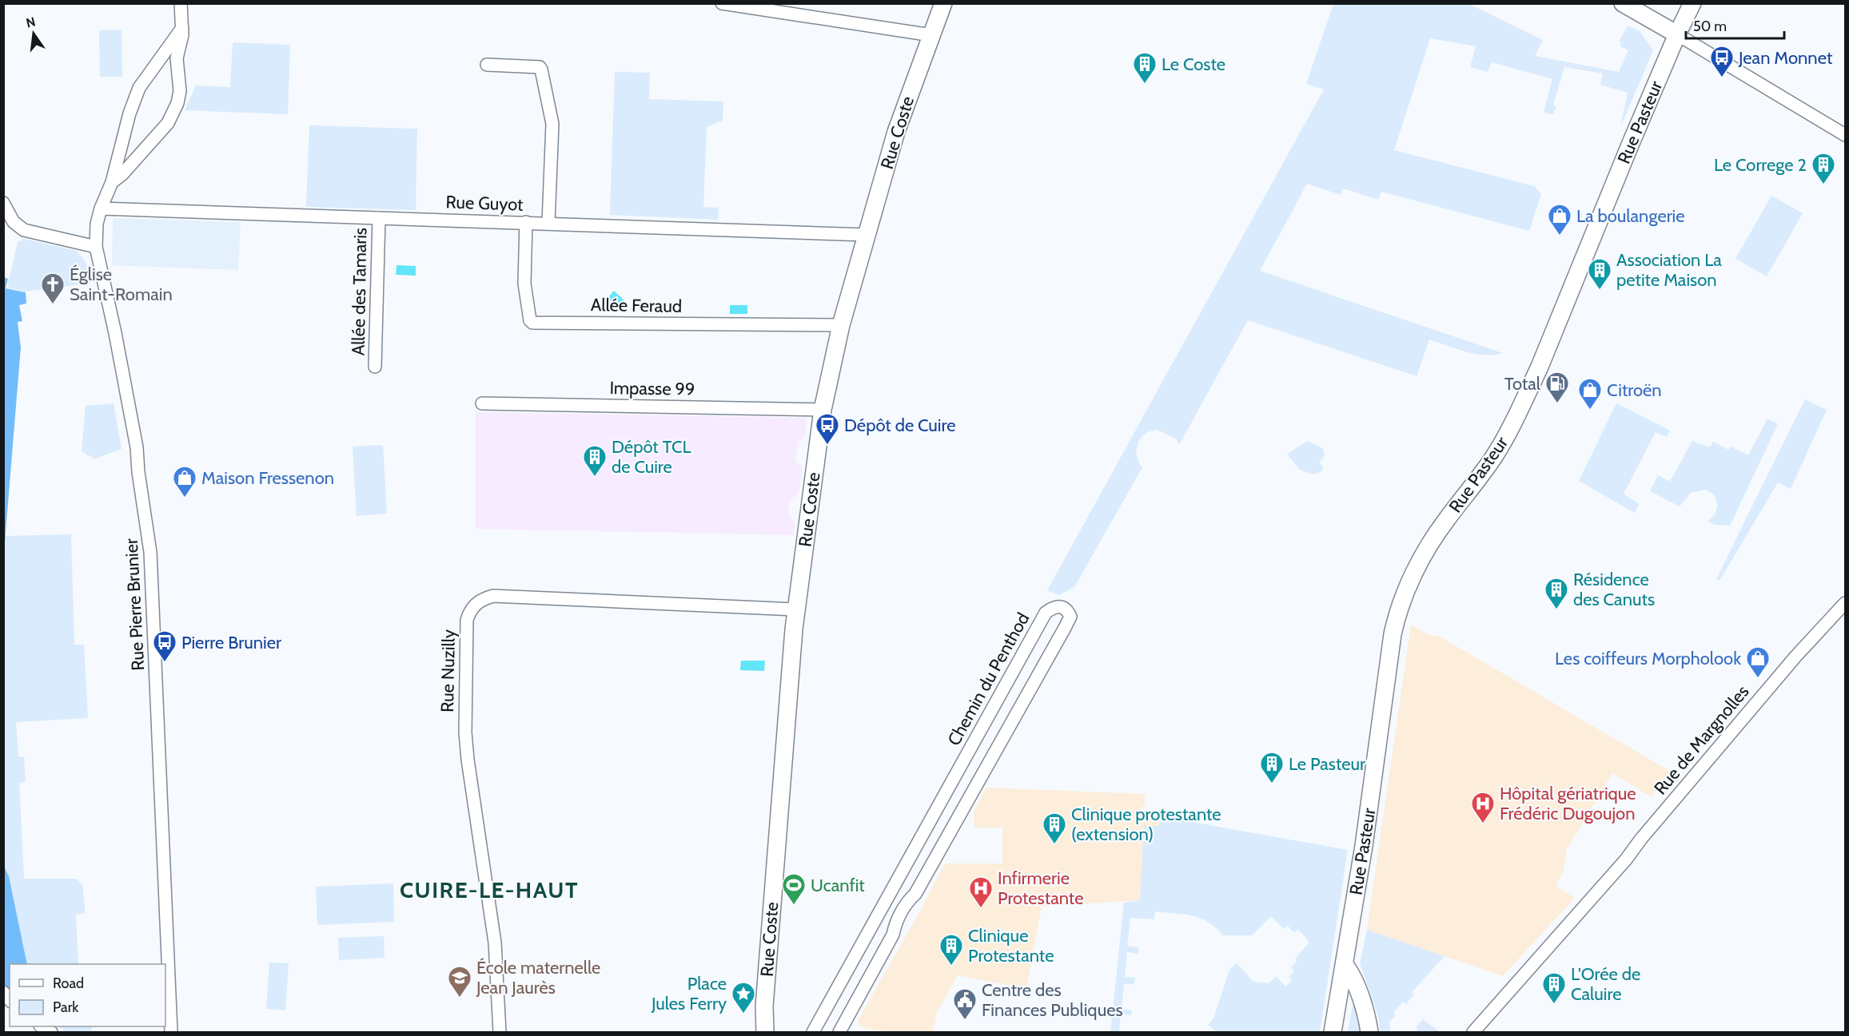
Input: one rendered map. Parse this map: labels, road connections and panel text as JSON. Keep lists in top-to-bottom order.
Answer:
{
  "streets": {
    "street": [
      "Rue Pasteur",
      "Rue Coste",
      "Rue Guyot",
      "Allée des Tamaris",
      "Allée Feraud",
      "Impasse 99",
      "Rue Pierre Brunier",
      "Rue Nuzilly",
      "Chemin du Penthod",
      "Rue de Margnolles"
    ]
  },
  "crossings": [
    ["Rue Coste", "Rue Guyot"],
    ["Rue Coste", "Allée Feraud"],
    ["Rue Coste", "Impasse 99"],
    ["Rue Coste", "Rue Nuzilly"],
    ["Rue Guyot", "Allée des Tamaris"],
    ["Rue Guyot", "Allée Feraud"],
    ["Rue Guyot", "Rue Pierre Brunier"]
  ],
  "districts": ["CUIRE-LE-HAUT"],
  "places": {
    "bus stop": ["Jean Monnet", "Dépôt de Cuire", "Pierre Brunier"],
    "building": [
      "Le Coste",
      "Le Correge 2",
      "Association La petite Maison",
      "Dépôt TCL de Cuire",
      "Résidence des Canuts",
      "Le Pasteur",
      "Clinique protestante (extension)",
      "Clinique Protestante",
      "L'Orée de Caluire"
    ],
    "shop": [
      "La boulangerie",
      "Citroën",
      "Maison Fressenon",
      "Les coiffeurs Morpholook"
    ],
    "church": ["Église Saint-Romain"],
    "fuel station": ["Total"],
    "hospital": ["Hôpital gériatrique Frédéric Dugoujon", "Infirmerie Protestante"],
    "sports": ["Ucanfit"],
    "school or university": ["École maternelle Jean Jaurès"],
    "place": ["Place Jules Ferry"],
    "public building": ["Centre des Finances Publiques"]
  },
  "legend": ["Road", "Park"],
  "scale_bar": "50 m",
  "north": "top"
}
